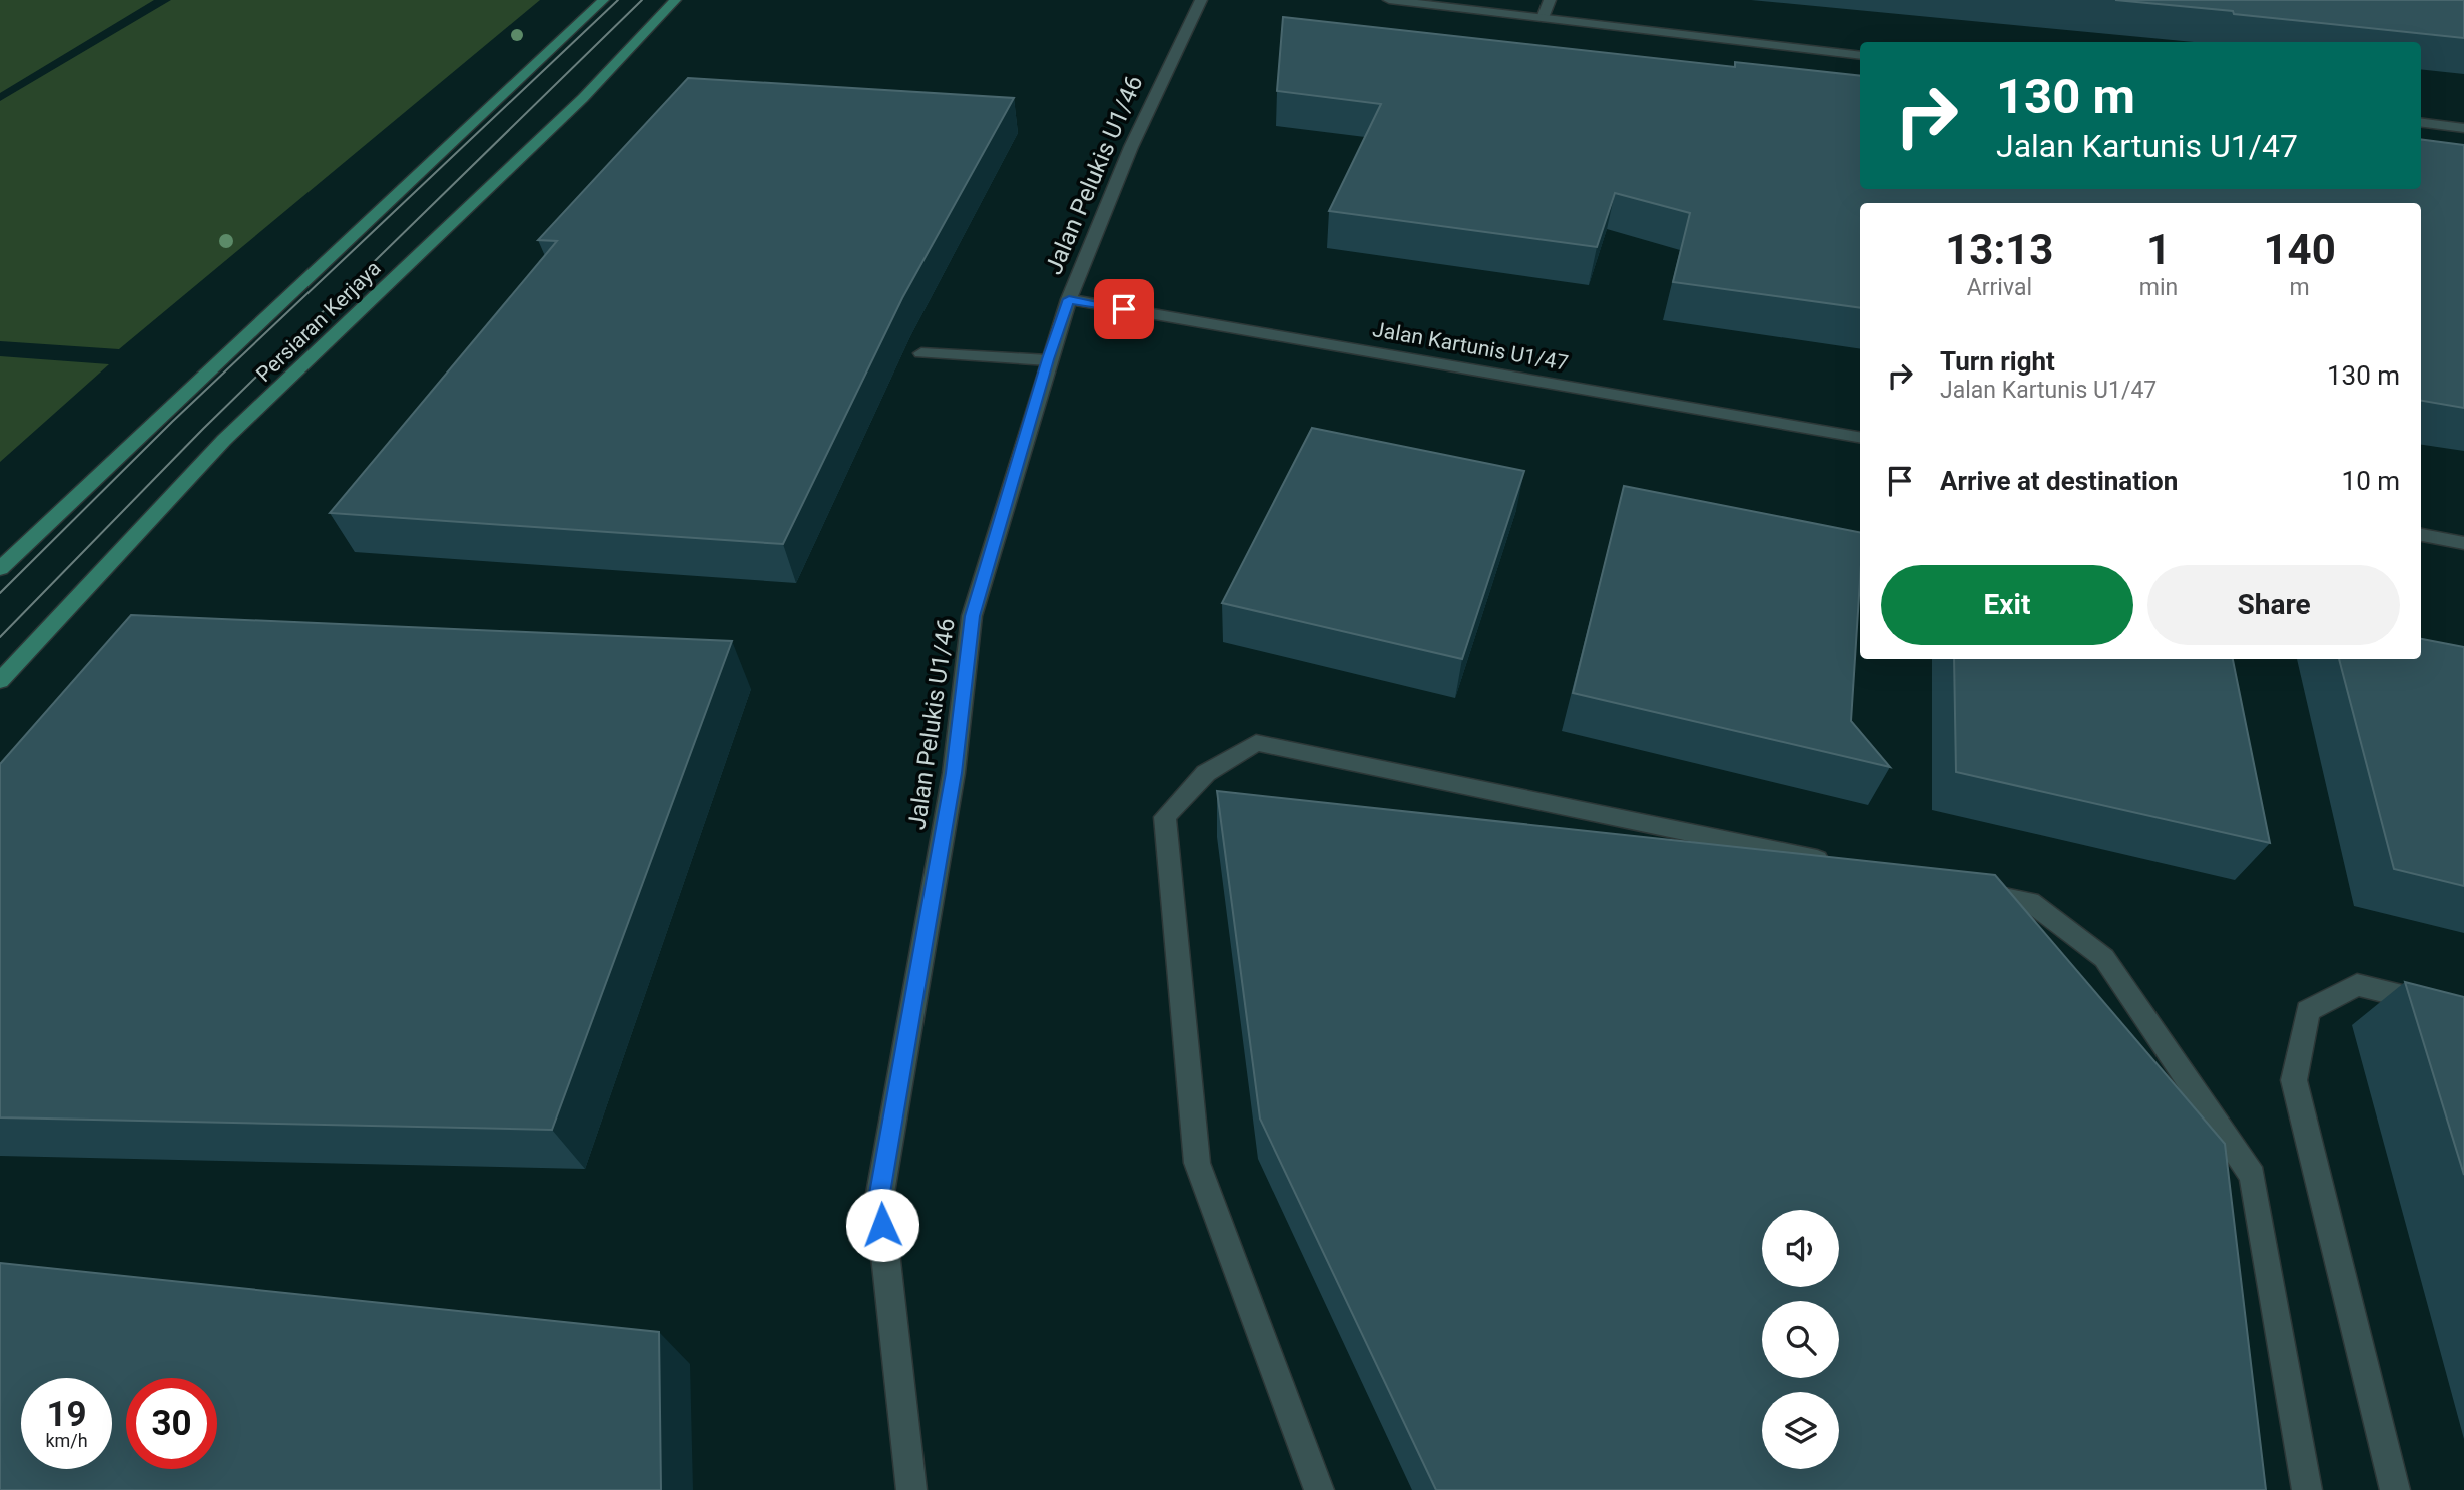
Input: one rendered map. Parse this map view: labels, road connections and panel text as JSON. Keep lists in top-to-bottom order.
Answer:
{
  "streets": {
    "main road": ["Persiaran Kerjaya"],
    "street": ["Jalan Pelukis U1/46", "Jalan Kartunis U1/47"]
  },
  "crossings": [
    ["Jalan Pelukis U1/46", "Jalan Kartunis U1/47"]
  ],
  "page": {
    "turn": ["130 m", "Jalan Kartunis U1/47"],
    "eta": [
      "13:13",
      "Arrival",
      "1",
      "min",
      "140",
      "m"
    ],
    "list": [
      {
        "name": "Turn right",
        "note": "Jalan Kartunis U1/47",
        "value": "130 m"
      },
      {
        "name": "Arrive at destination",
        "value": "10 m"
      }
    ],
    "buttons": ["Exit", "Share"],
    "speed": "19 km/h",
    "limit": "30"
  }
}
